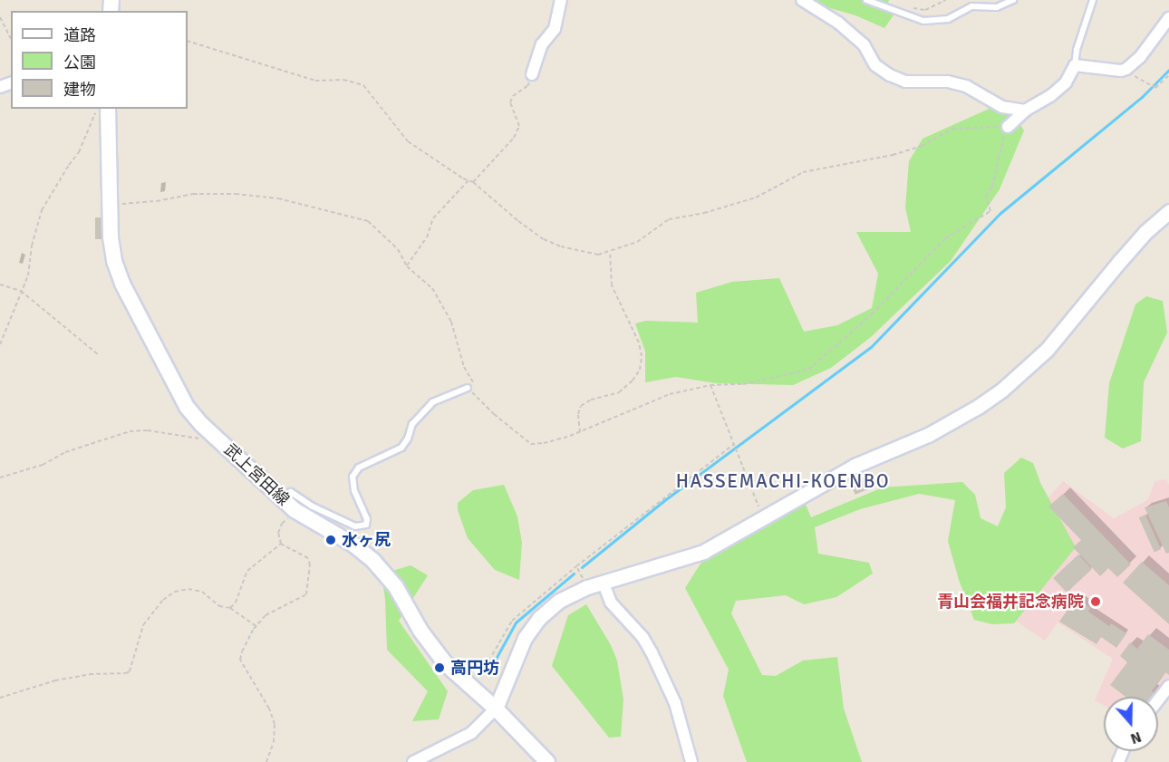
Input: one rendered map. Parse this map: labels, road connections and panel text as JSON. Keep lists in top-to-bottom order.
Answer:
{
  "streets": {
    "main road": ["武上宮田線"]
  },
  "districts": ["HASSEMACHI-KOENBO"],
  "places": ["水ヶ尻", "青山会福井記念病院", "高円坊"],
  "legend": ["道路", "公園", "建物"],
  "north": "bottom"
}
